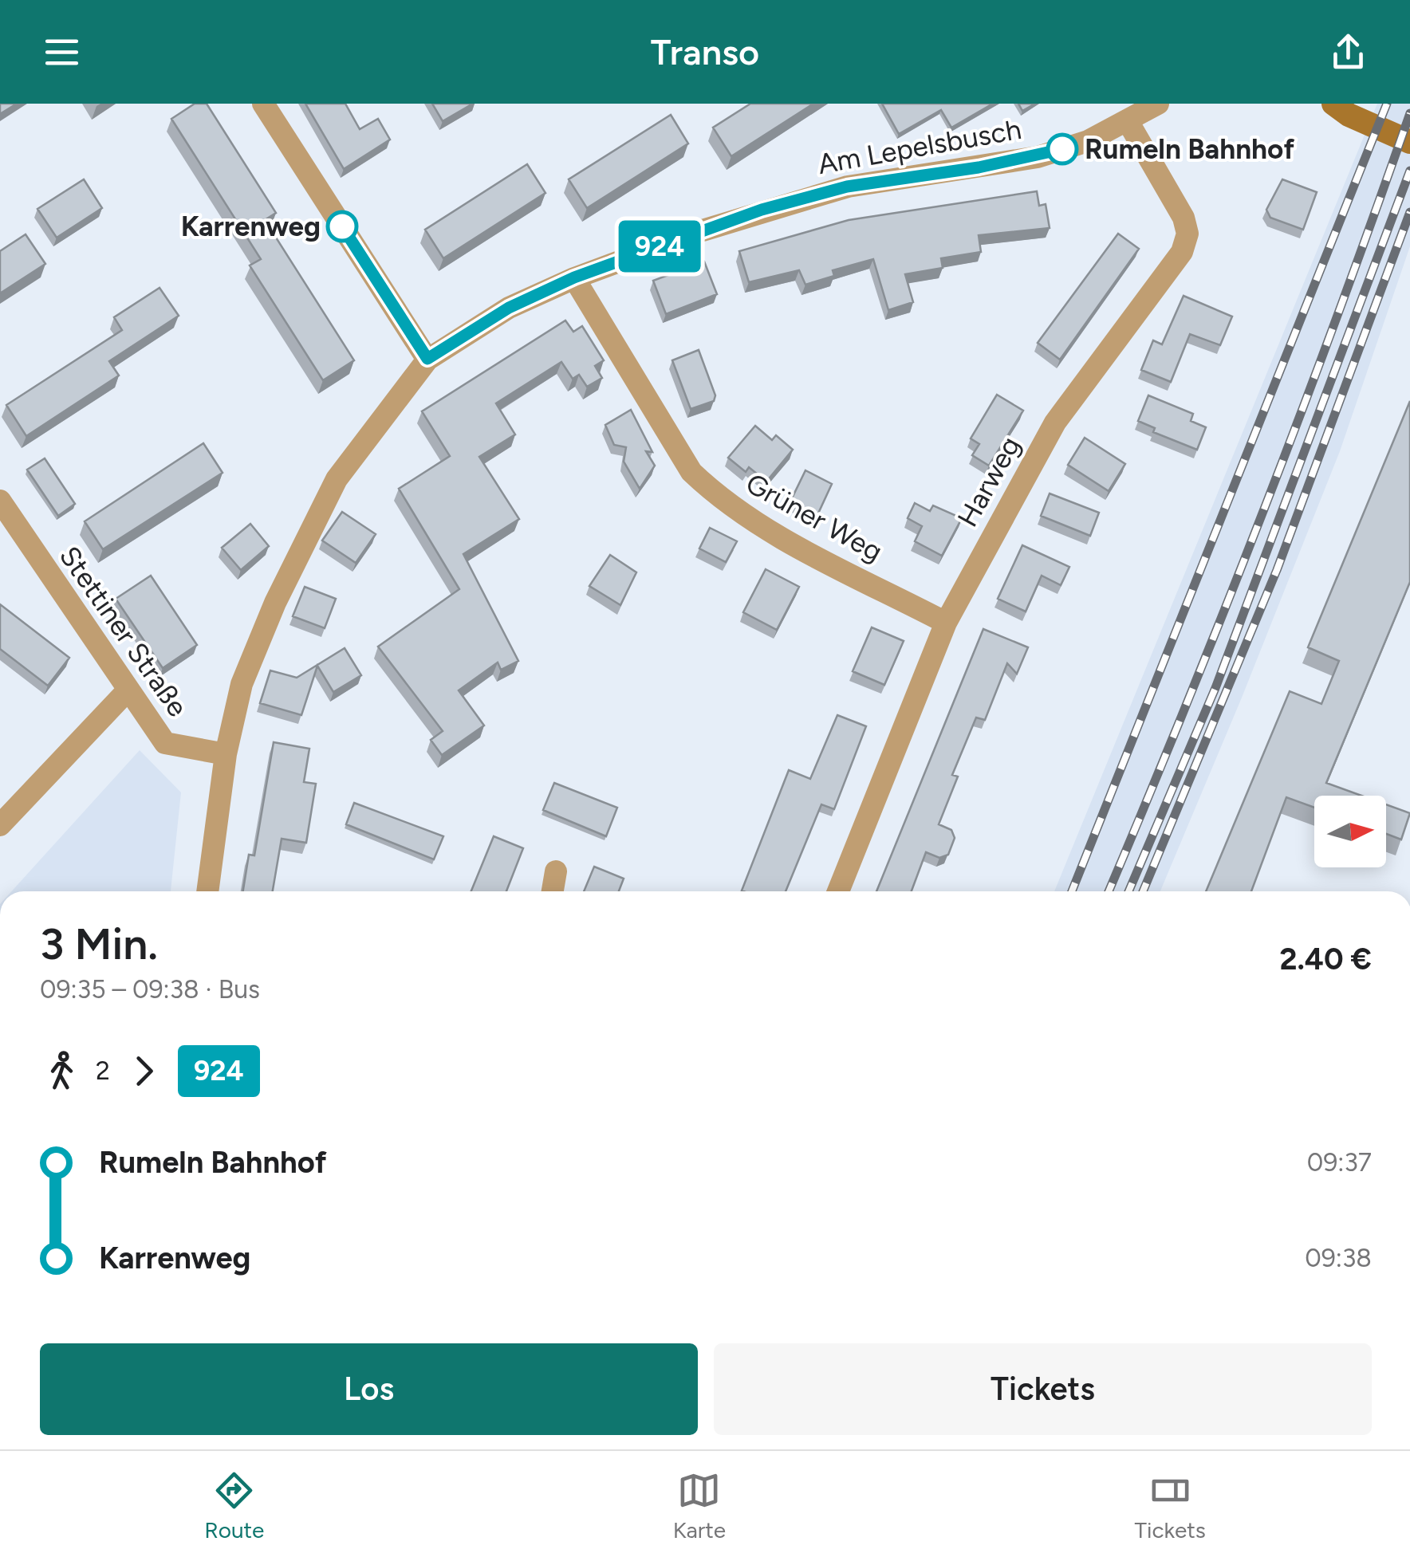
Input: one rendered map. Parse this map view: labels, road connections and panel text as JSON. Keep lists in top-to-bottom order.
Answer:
{
  "streets": {
    "street": [
      "Am Lepelsbusch",
      "Harweg",
      "Grüner Weg",
      "Stettiner Straße"
    ]
  },
  "crossings": [
    ["Am Lepelsbusch", "Harweg"],
    ["Am Lepelsbusch", "Grüner Weg"],
    ["Harweg", "Grüner Weg"]
  ],
  "places": ["Rumeln Bahnhof", "Karrenweg"],
  "lines": ["bus line 924"],
  "north": "right",
  "page": {
    "header": "Transo",
    "on_map": "924",
    "heading": ["3 Min.", "09:35 – 09:38 · Bus", "2.40 €"],
    "legs": ["2", "924"],
    "list": [
      {
        "name": "Rumeln Bahnhof",
        "value": "09:37"
      },
      {
        "name": "Karrenweg",
        "value": "09:38"
      }
    ],
    "buttons": ["Los", "Tickets"],
    "tabs": ["Route", "Karte", "Tickets"]
  }
}
